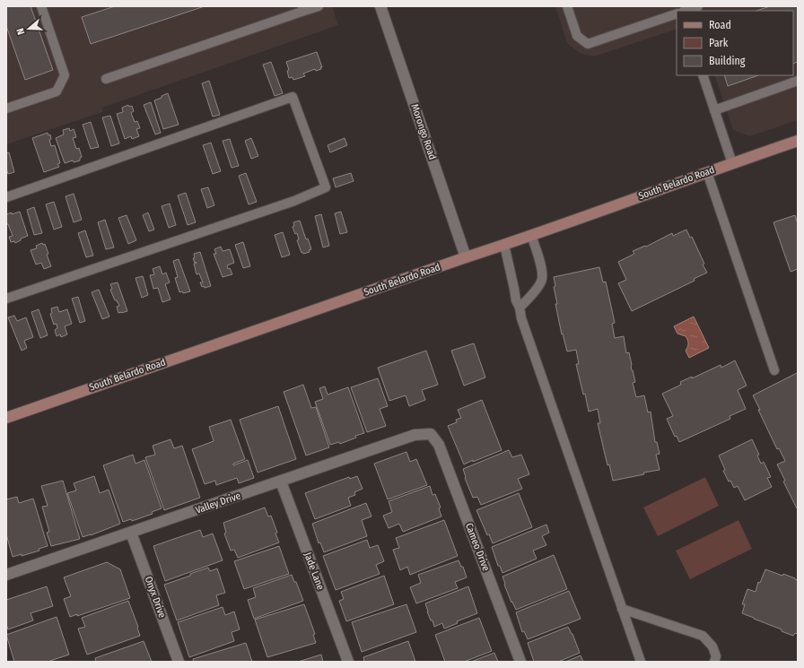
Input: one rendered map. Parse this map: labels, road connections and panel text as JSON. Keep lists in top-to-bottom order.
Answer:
{
  "streets": {
    "street": [
      "Morongo Road",
      "South Belardo Road",
      "Valley Drive",
      "Cameo Drive",
      "Jade Lane",
      "Onyx Drive"
    ]
  },
  "crossings": [
    ["Morongo Road", "South Belardo Road"],
    ["Valley Drive", "Cameo Drive"],
    ["Valley Drive", "Jade Lane"],
    ["Valley Drive", "Onyx Drive"]
  ],
  "legend": ["Road", "Park", "Building"],
  "north": "left"
}
